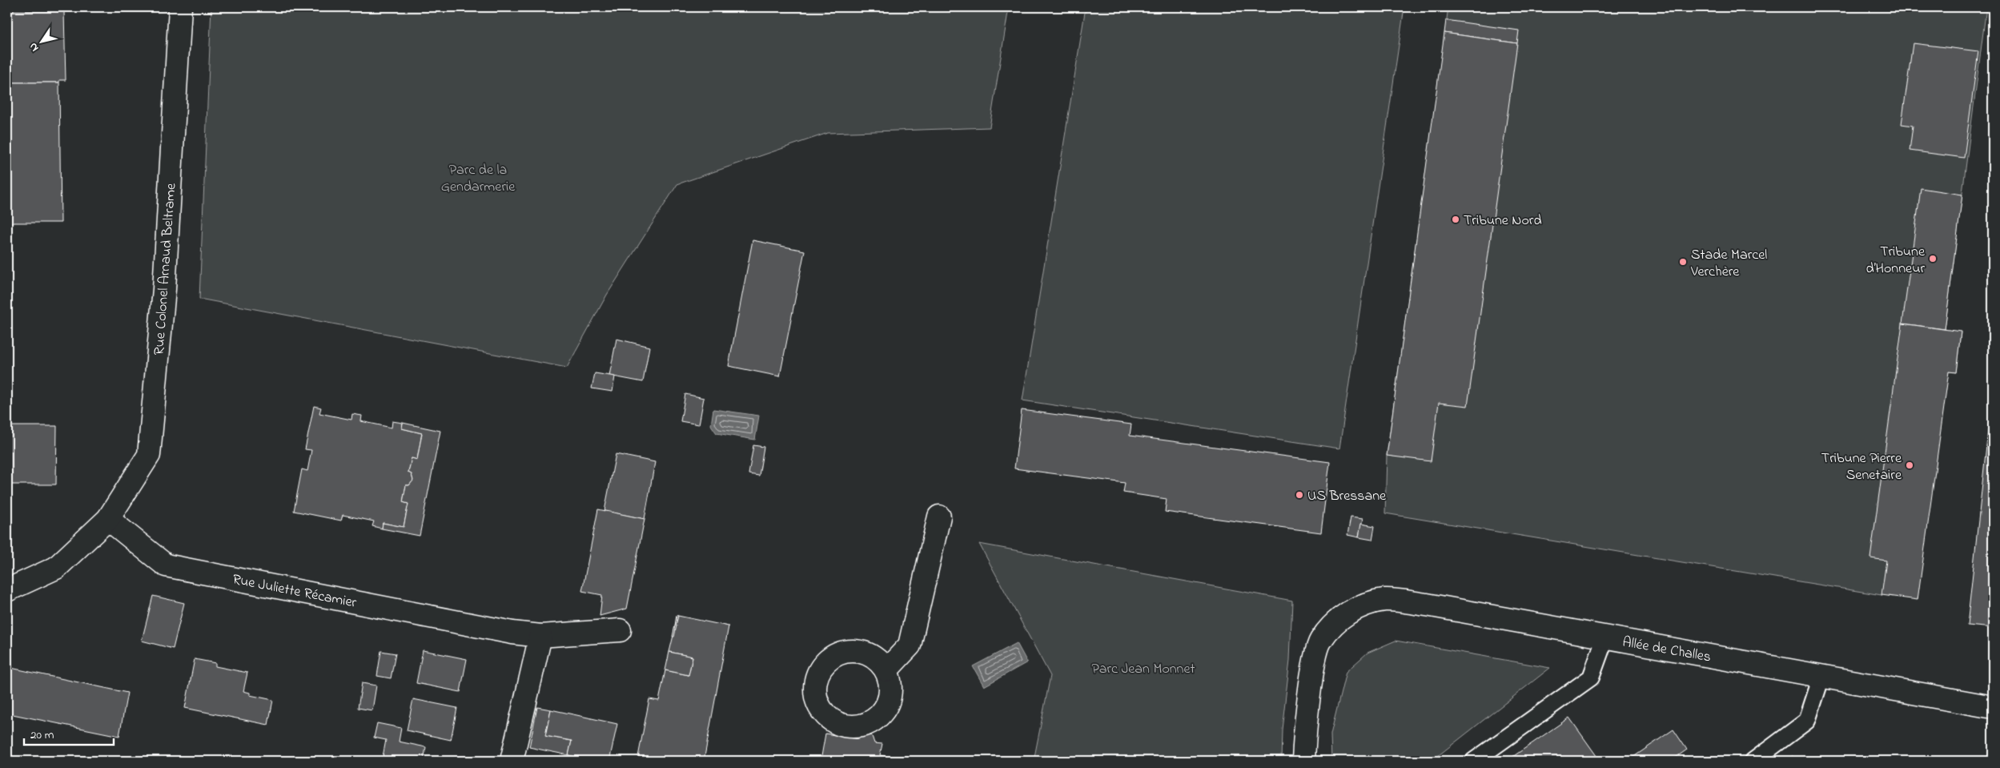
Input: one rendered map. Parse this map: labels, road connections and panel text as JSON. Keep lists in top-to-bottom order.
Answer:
{
  "streets": {
    "street": ["Rue Colonel Arnaud Beltrame", "Rue Juliette Récamier", "Allée de Challes"]
  },
  "crossings": [
    ["Rue Colonel Arnaud Beltrame", "Rue Juliette Récamier"]
  ],
  "parks": ["Parc de la Gendarmerie", "Parc Jean Monnet"],
  "places": [
    "Tribune Nord",
    "Tribune d’Honneur",
    "Stade Marcel Verchère",
    "Tribune Pierre Senetaire",
    "US Bressane"
  ],
  "scale_bar": "20 m",
  "north": "bottom left"
}
